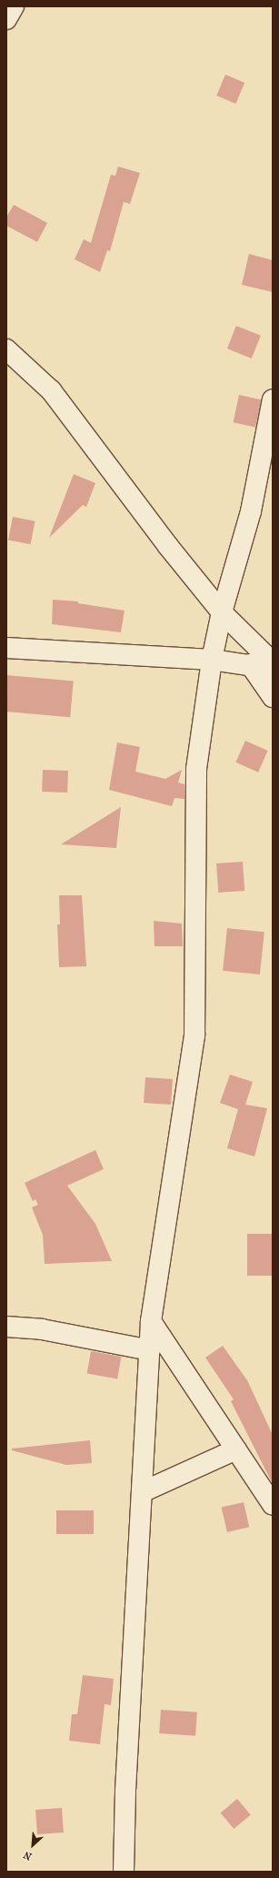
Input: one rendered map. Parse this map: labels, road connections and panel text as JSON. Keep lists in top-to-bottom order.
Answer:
{
  "north": "bottom left"
}
